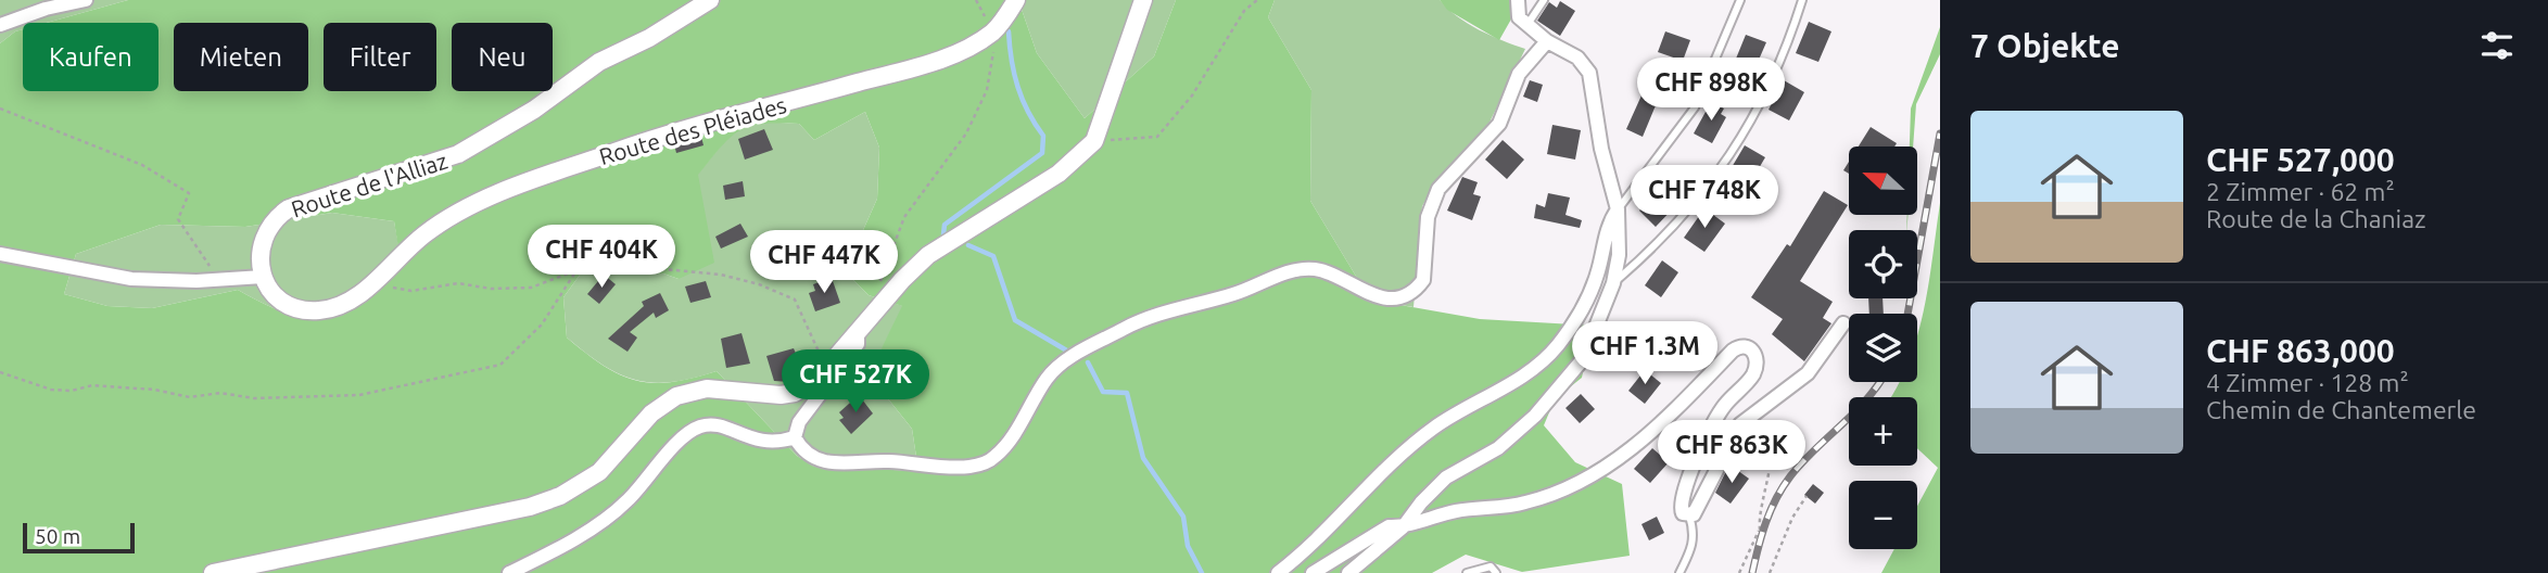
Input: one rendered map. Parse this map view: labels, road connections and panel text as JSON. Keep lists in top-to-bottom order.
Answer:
{
  "streets": {
    "street": ["Route des Pléiades", "Route de l'Alliaz"]
  },
  "crossings": [
    ["Route des Pléiades", "Route de l'Alliaz"]
  ],
  "scale_bar": "50 m",
  "north": "left",
  "page": {
    "heading": "7 Objekte",
    "chip": [
      "Kaufen",
      "Mieten",
      "Filter",
      "Neu"
    ],
    "price": [
      "CHF 898K",
      "CHF 748K",
      "CHF 404K",
      "CHF 447K",
      "CHF 1.3M",
      "CHF 527K",
      "CHF 863K"
    ],
    "list": [
      {
        "name": "CHF 527,000",
        "note": "2 Zimmer · 62 m² · Route de la Chaniaz"
      },
      {
        "name": "CHF 863,000",
        "note": "4 Zimmer · 128 m² · Chemin de Chantemerle"
      }
    ],
    "map_buttons": ["+", "−"],
    "scale": "50 m"
  }
}
